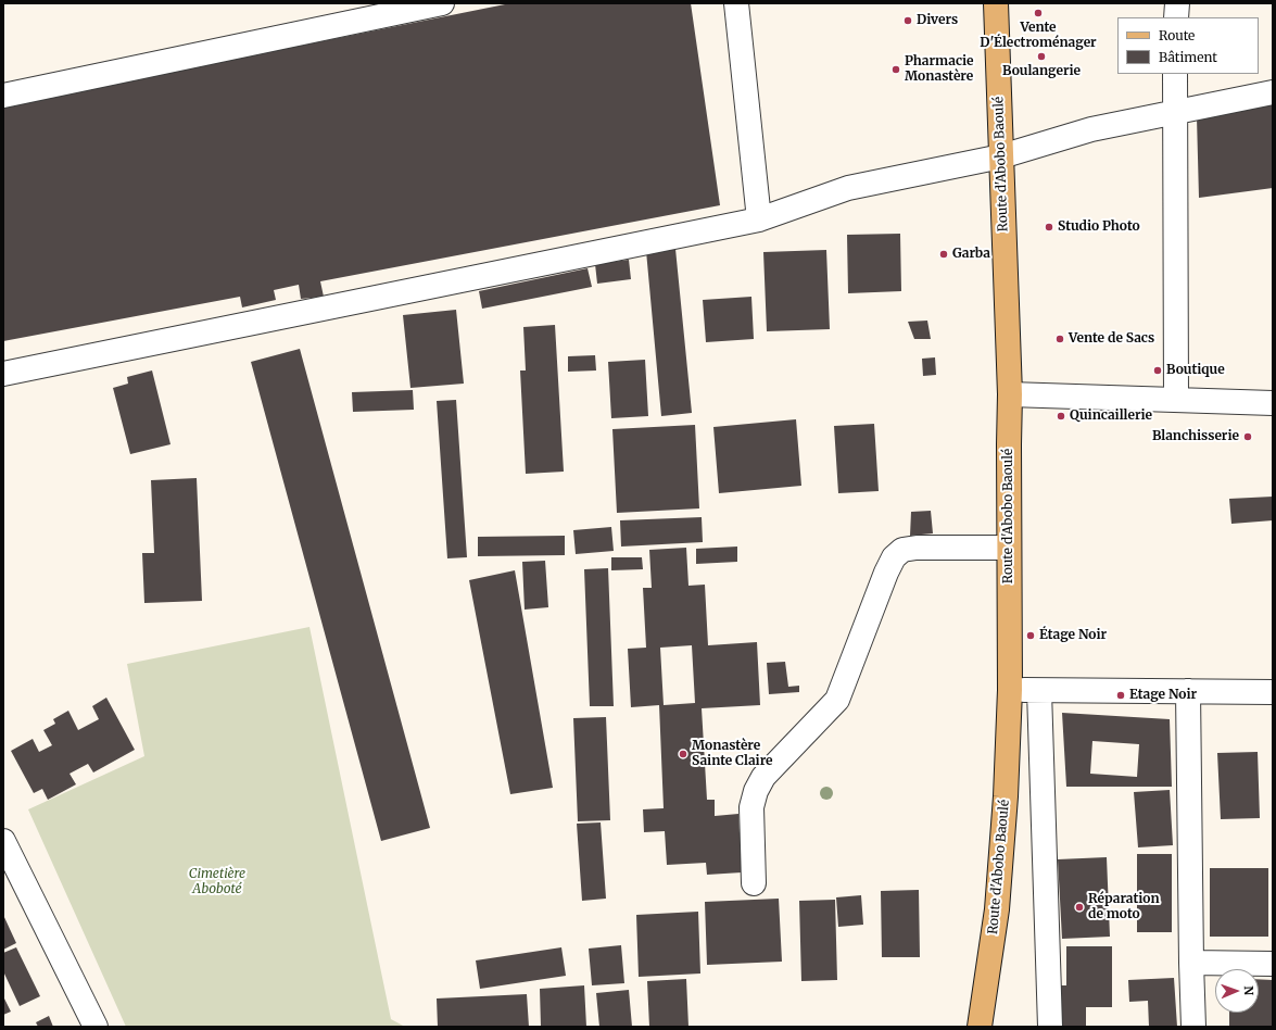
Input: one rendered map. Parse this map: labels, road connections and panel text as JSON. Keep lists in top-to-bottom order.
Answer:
{
  "streets": {
    "main road": ["Route d'Abobo Baoulé"]
  },
  "parks": ["Cimetière Aboboté"],
  "places": [
    "Vente D'Électroménager",
    "Divers",
    "Boulangerie",
    "Pharmacie Monastère",
    "Studio Photo",
    "Garba",
    "Vente de Sacs",
    "Boutique",
    "Quincaillerie",
    "Blanchisserie",
    "Étage Noir",
    "Etage Noir",
    "Monastère Sainte Claire",
    "Réparation de moto"
  ],
  "legend": ["Route", "Bâtiment"],
  "north": "right"
}
